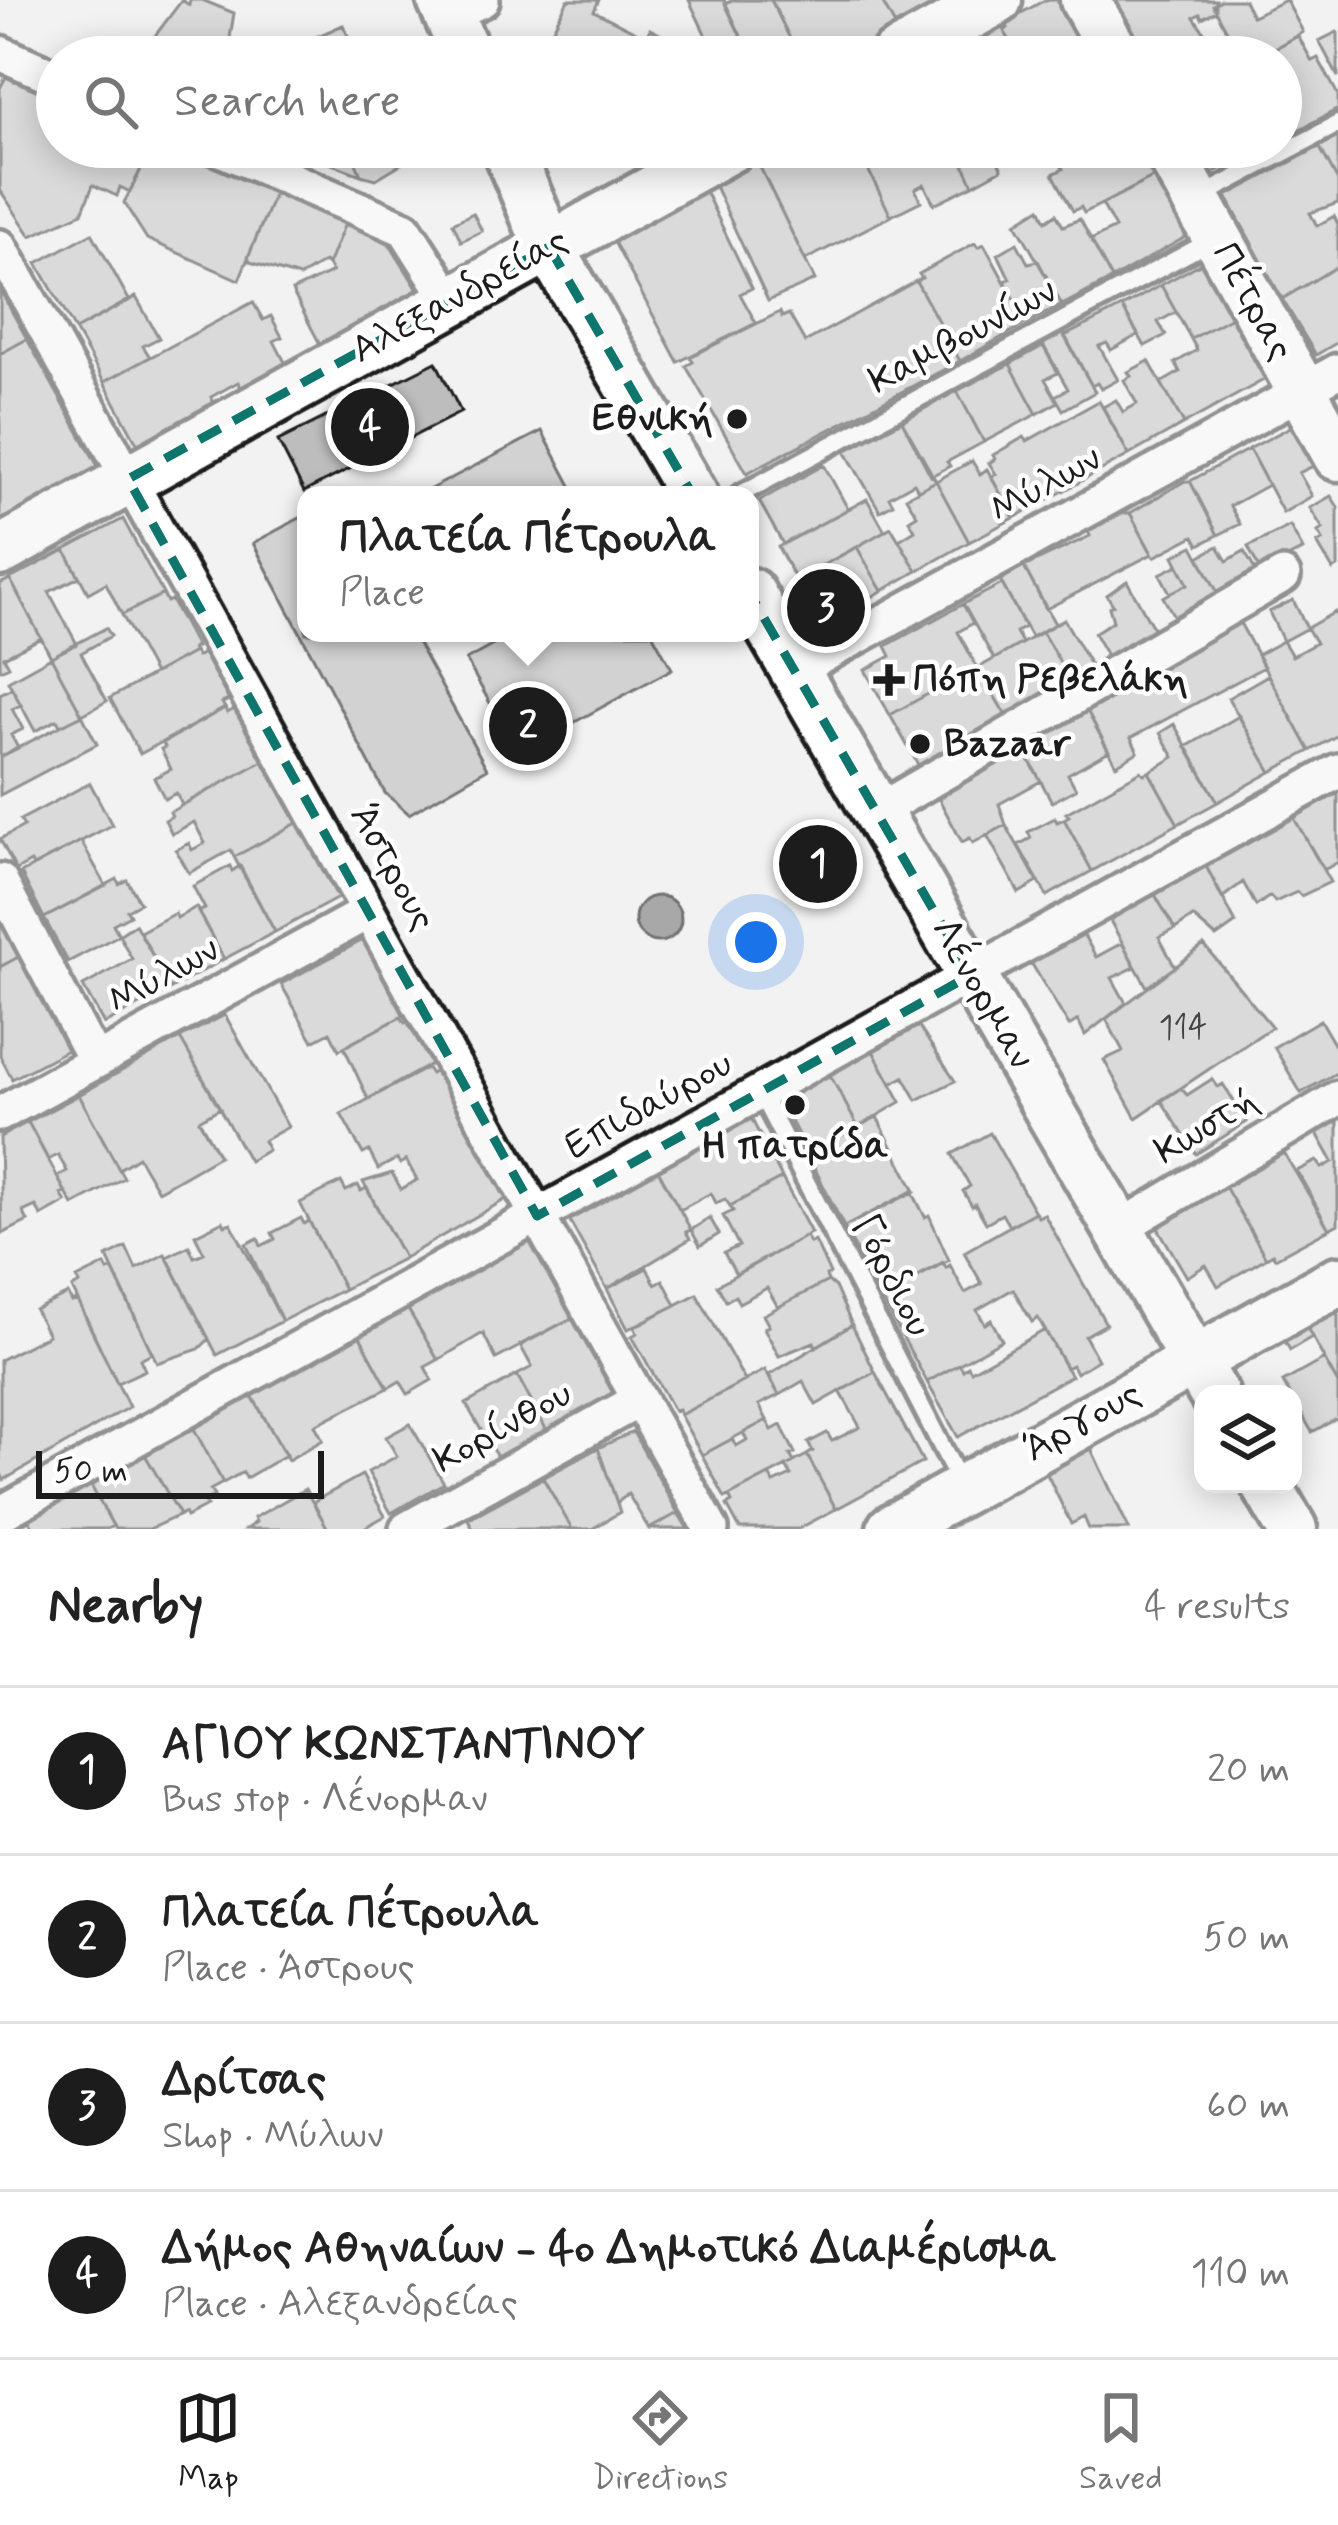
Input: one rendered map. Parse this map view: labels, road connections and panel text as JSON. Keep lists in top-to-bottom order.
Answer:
{
  "streets": {
    "main road": [
      "Αλεξανδρείας",
      "Πέτρας",
      "Λένορμαν",
      "Άργους"
    ],
    "street": [
      "Μύλων",
      "Άστρους",
      "Επιδαύρου",
      "Κωστή",
      "Κορίνθου"
    ],
    "lane": ["Καμβουνίων", "Γόρδιου"]
  },
  "crossings": [
    ["Αλεξανδρείας", "Άστρους"],
    ["Πέτρας", "Καμβουνίων"],
    ["Πέτρας", "Μύλων"],
    ["Μύλων", "Άστρους"],
    ["Μύλων", "Λένορμαν"],
    ["Άστρους", "Επιδαύρου"],
    ["Άστρους", "Κορίνθου"],
    ["Λένορμαν", "Επιδαύρου"],
    ["Λένορμαν", "Κωστή"],
    ["Λένορμαν", "Άργους"],
    ["Επιδαύρου", "Γόρδιου"],
    ["Γόρδιου", "Άργους"]
  ],
  "places": {
    "other": ["Εθνική", "Bazaar", "Η πατρίδα"],
    "health": ["Πόπη Ρεβελάκη"]
  },
  "house_numbers": ["114"],
  "scale_bar": "50 m",
  "page": {
    "search": "Search here",
    "pins": [
      "4",
      "3",
      "2",
      "1"
    ],
    "popup": ["Πλατεία Πέτρουλα", "Place"],
    "scale": "50 m",
    "heading": ["Nearby", "4 results"],
    "list": [
      {
        "mark": "1",
        "name": "ΑΓΙΟΥ ΚΩΝΣΤΑΝΤΙΝΟΥ",
        "note": "Bus stop · Λένορμαν",
        "value": "20 m"
      },
      {
        "mark": "2",
        "name": "Πλατεία Πέτρουλα",
        "note": "Place · Άστρους",
        "value": "50 m"
      },
      {
        "mark": "3",
        "name": "Δρίτσας",
        "note": "Shop · Μύλων",
        "value": "60 m"
      },
      {
        "mark": "4",
        "name": "Δήμος Αθηναίων - 4ο Δημοτικό Διαμέρισμα",
        "note": "Place · Αλεξανδρείας",
        "value": "110 m"
      }
    ],
    "nav": ["Map", "Directions", "Saved"]
  }
}
